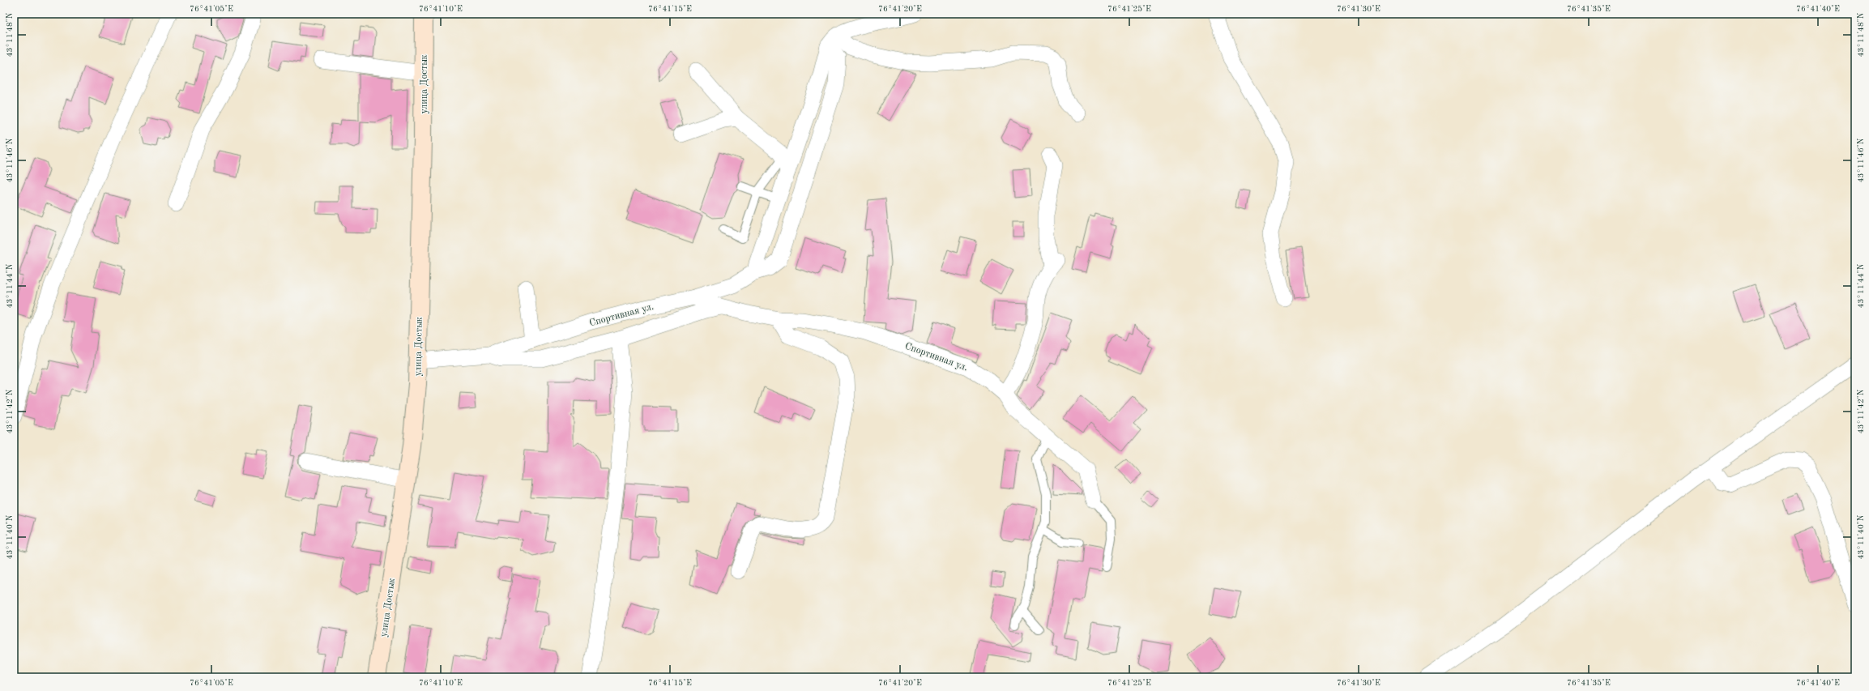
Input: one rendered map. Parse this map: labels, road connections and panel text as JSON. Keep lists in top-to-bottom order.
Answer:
{
  "streets": {
    "main road": ["улица Достык"],
    "street": ["Спортивная ул."]
  },
  "crossings": [
    ["улица Достык", "Спортивная ул."]
  ],
  "coordinates": [
    "76°41'05\"E",
    "76°41'10\"E",
    "76°41'15\"E",
    "76°41'20\"E",
    "76°41'25\"E",
    "76°41'30\"E",
    "76°41'35\"E",
    "76°41'40\"E",
    "43°11'48\"N",
    "43°11'46\"N",
    "43°11'44\"N",
    "43°11'42\"N",
    "43°11'40\"N"
  ]
}
